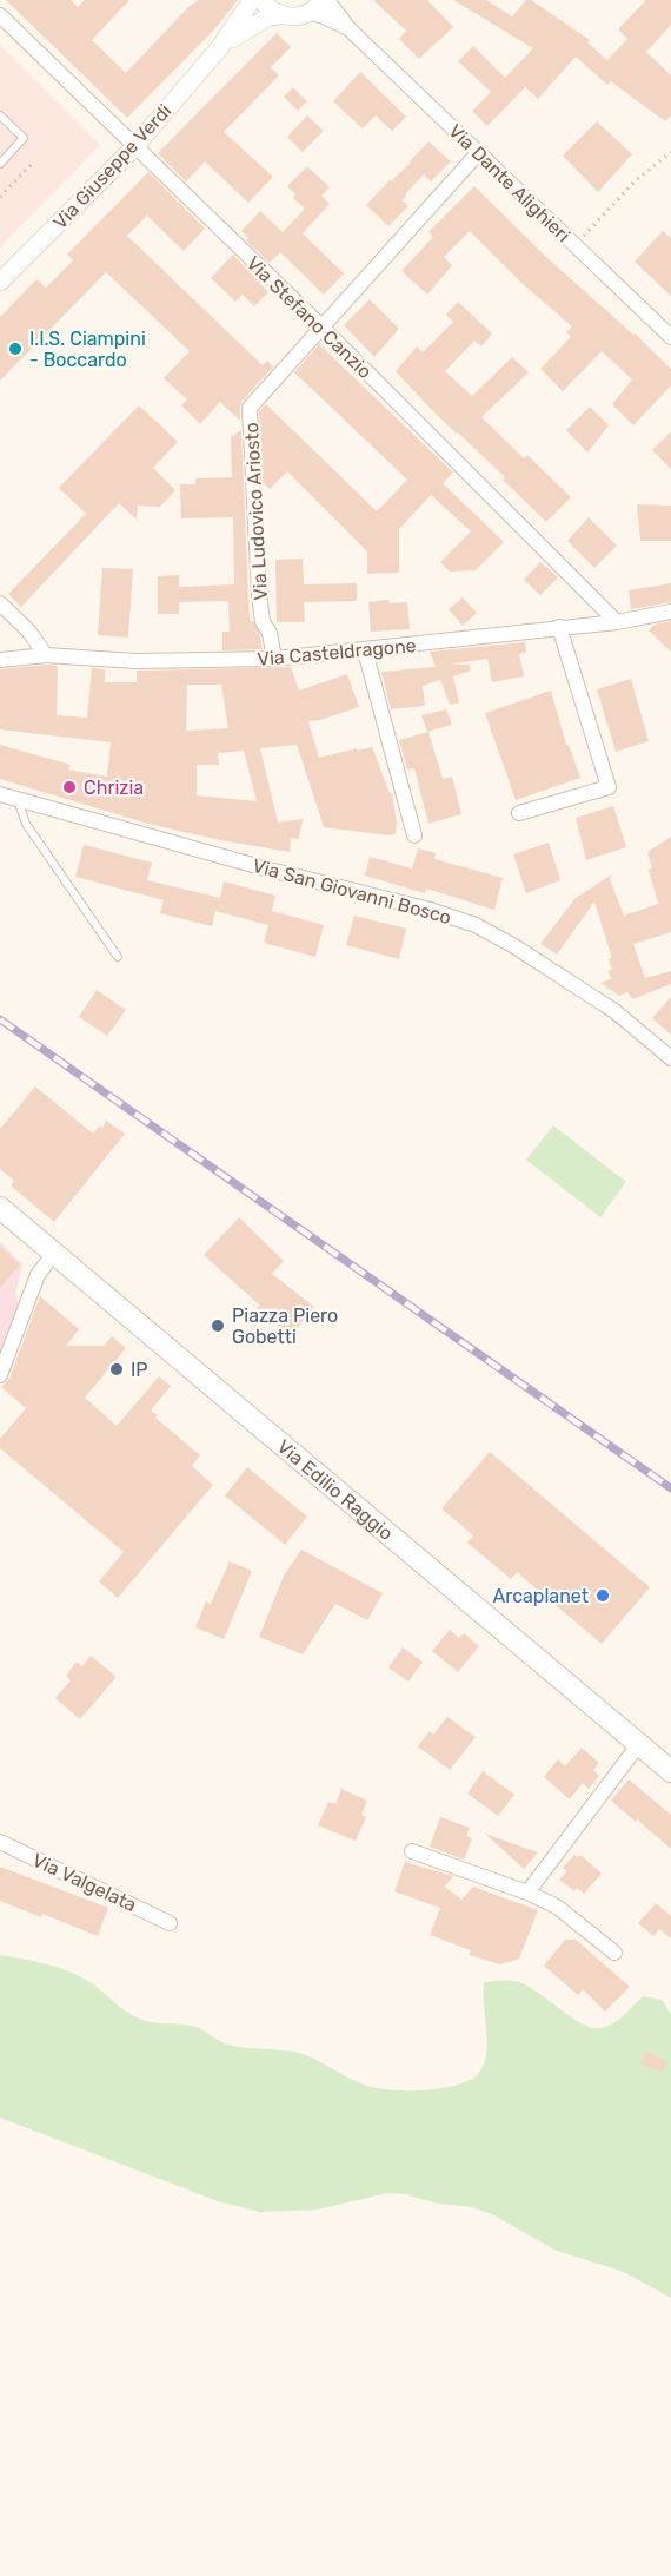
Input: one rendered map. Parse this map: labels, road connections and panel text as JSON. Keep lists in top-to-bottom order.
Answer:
{
  "streets": {
    "main road": ["Via Edilio Raggio"],
    "street": [
      "Via Giuseppe Verdi",
      "Via Dante Alighieri",
      "Via Stefano Canzio",
      "Via Ludovico Ariosto",
      "Via Casteldragone",
      "Via San Giovanni Bosco",
      "Via Valgelata"
    ]
  },
  "crossings": [
    ["Via Giuseppe Verdi", "Via Stefano Canzio"],
    ["Via Dante Alighieri", "Via Ludovico Ariosto"],
    ["Via Stefano Canzio", "Via Ludovico Ariosto"],
    ["Via Stefano Canzio", "Via Casteldragone"],
    ["Via Ludovico Ariosto", "Via Casteldragone"]
  ],
  "places": [
    "I.I.S. Ciampini - Boccardo",
    "Chrizia",
    "Piazza Piero Gobetti",
    "IP",
    "Arcaplanet"
  ]
}
